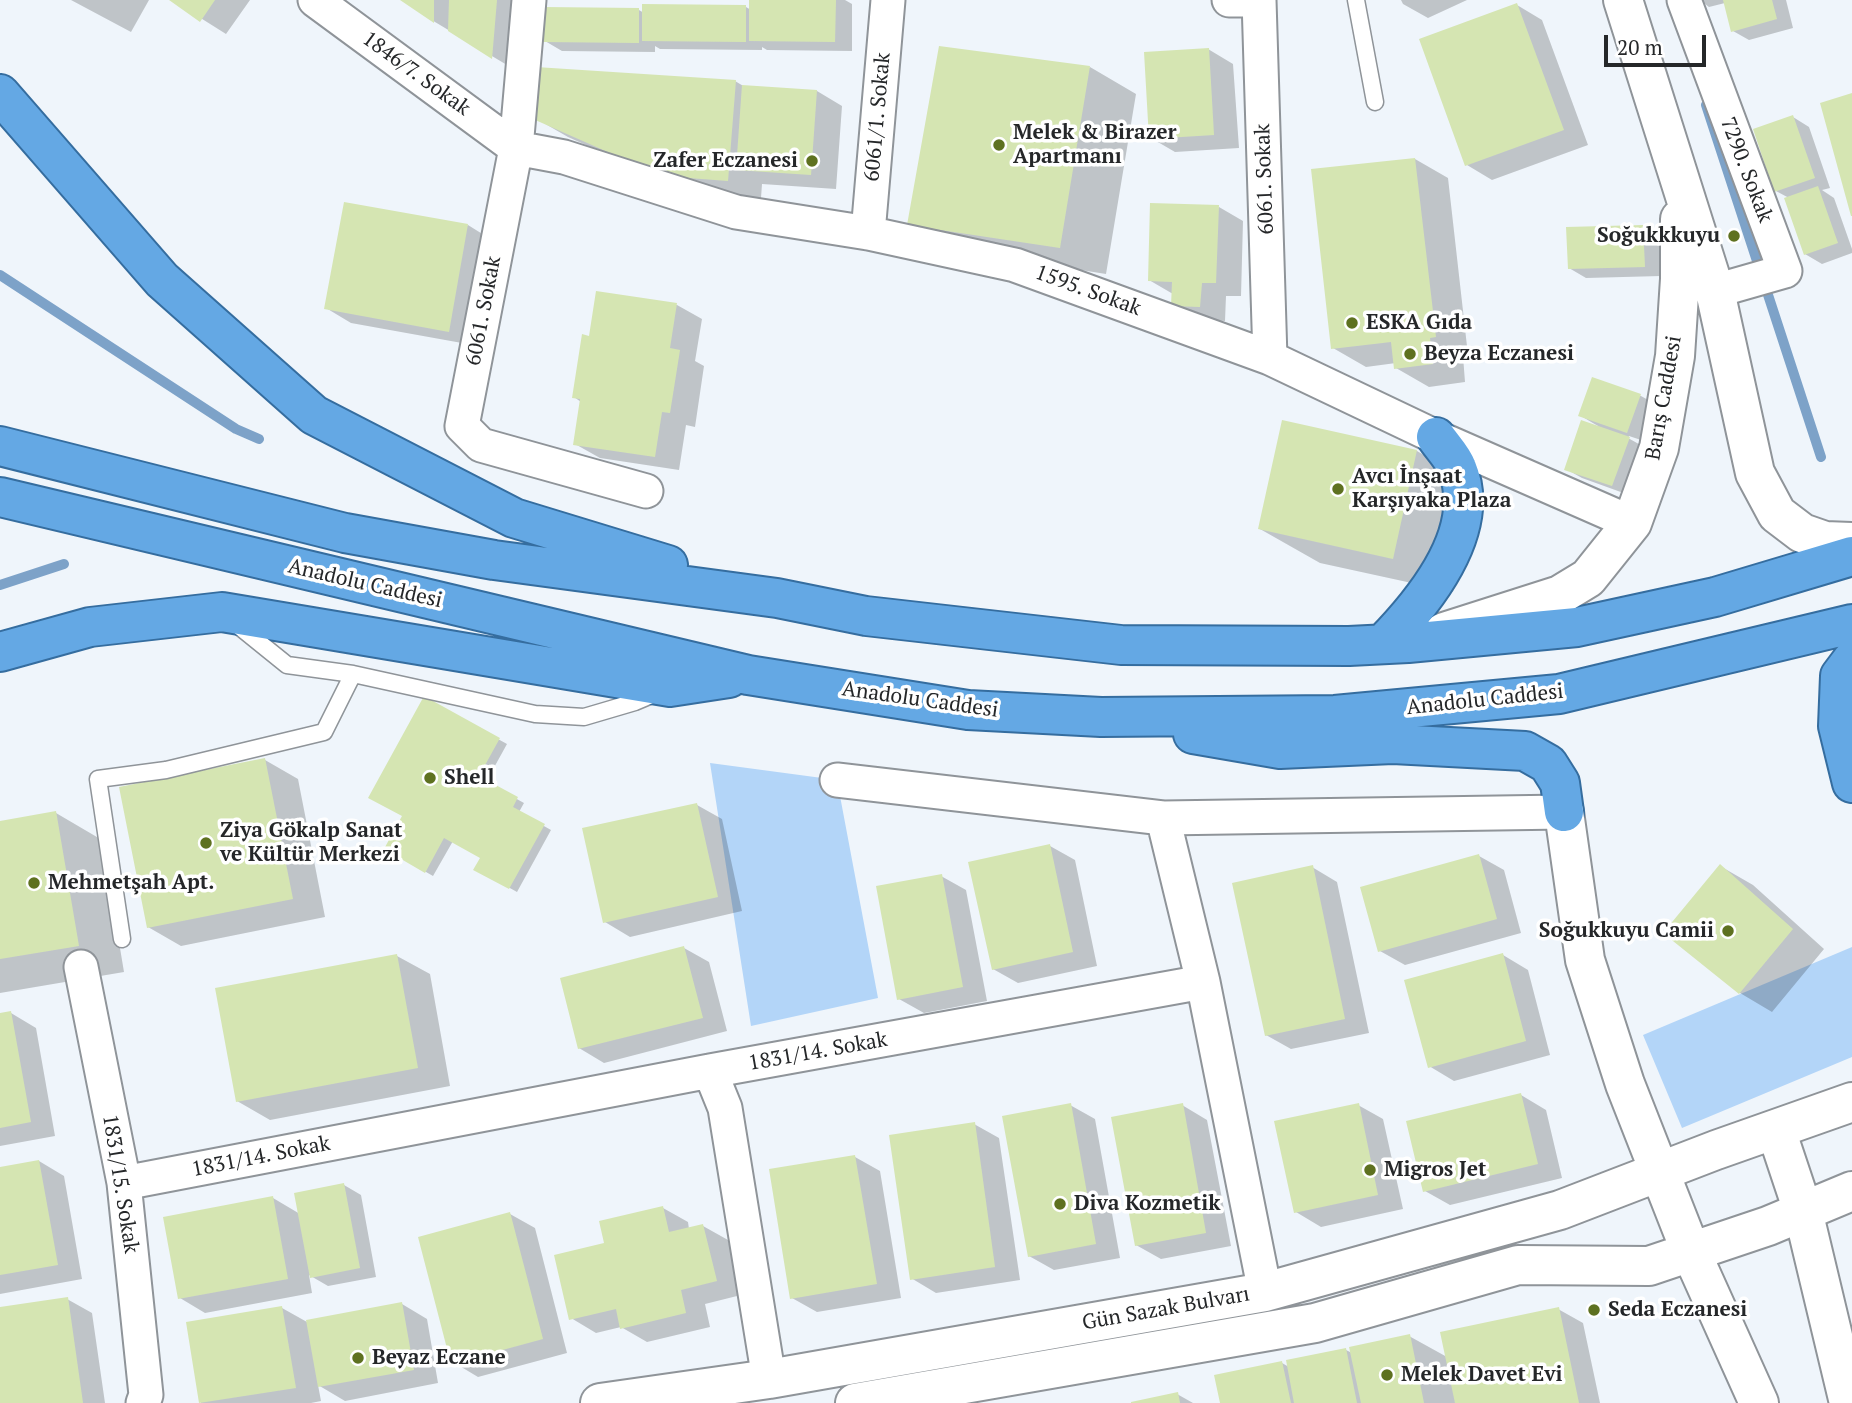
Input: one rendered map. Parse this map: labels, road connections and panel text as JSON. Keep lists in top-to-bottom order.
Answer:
{
  "streets": {
    "highway": ["Anadolu Caddesi"],
    "main road": ["Barış Caddesi", "Gün Sazak Bulvarı"],
    "street": [
      "1846/7. Sokak",
      "6061/1. Sokak",
      "7290. Sokak",
      "6061. Sokak",
      "1595. Sokak",
      "1831/14. Sokak",
      "1831/15. Sokak"
    ]
  },
  "crossings": [
    ["1846/7. Sokak", "6061. Sokak"],
    ["1846/7. Sokak", "1595. Sokak"],
    ["6061/1. Sokak", "1595. Sokak"],
    ["7290. Sokak", "Barış Caddesi"],
    ["6061. Sokak", "1595. Sokak"],
    ["1595. Sokak", "Barış Caddesi"],
    ["1831/14. Sokak", "1831/15. Sokak"]
  ],
  "places": [
    "Melek & Birazer Apartmanı",
    "Zafer Eczanesi",
    "Soğukkkuyu",
    "ESKA Gıda",
    "Beyza Eczanesi",
    "Avcı İnşaat Karşıyaka Plaza",
    "Shell",
    "Ziya Gökalp Sanat ve Kültür Merkezi",
    "Mehmetşah Apt.",
    "Soğukkuyu Camii",
    "Migros Jet",
    "Diva Kozmetik",
    "Seda Eczanesi",
    "Beyaz Eczane",
    "Melek Davet Evi"
  ],
  "scale_bar": "20 m"
}
